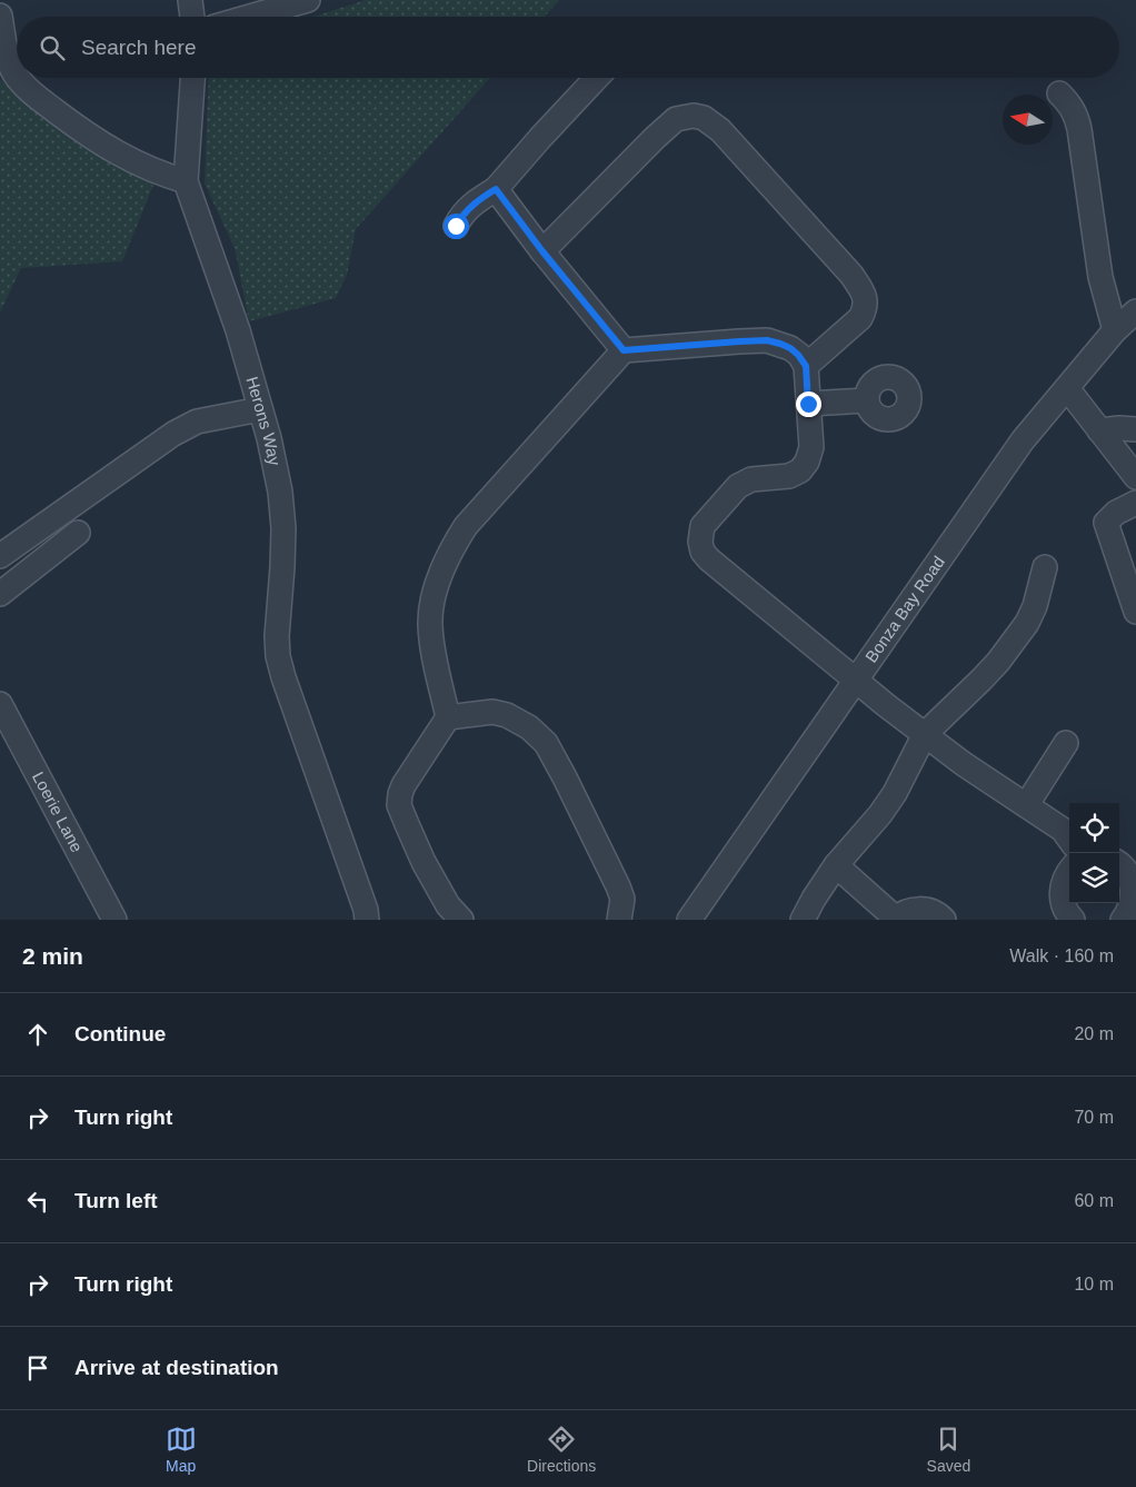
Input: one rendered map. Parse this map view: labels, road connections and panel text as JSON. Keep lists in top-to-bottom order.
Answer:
{
  "streets": {
    "street": ["Herons Way", "Bonza Bay Road", "Loerie Lane"]
  },
  "north": "left",
  "page": {
    "search": "Search here",
    "heading": ["2 min", "Walk · 160 m"],
    "list": [
      ["Continue", "20 m"],
      ["Turn right", "70 m"],
      ["Turn left", "60 m"],
      ["Turn right", "10 m"],
      "Arrive at destination"
    ],
    "nav": ["Map", "Directions", "Saved"]
  }
}
